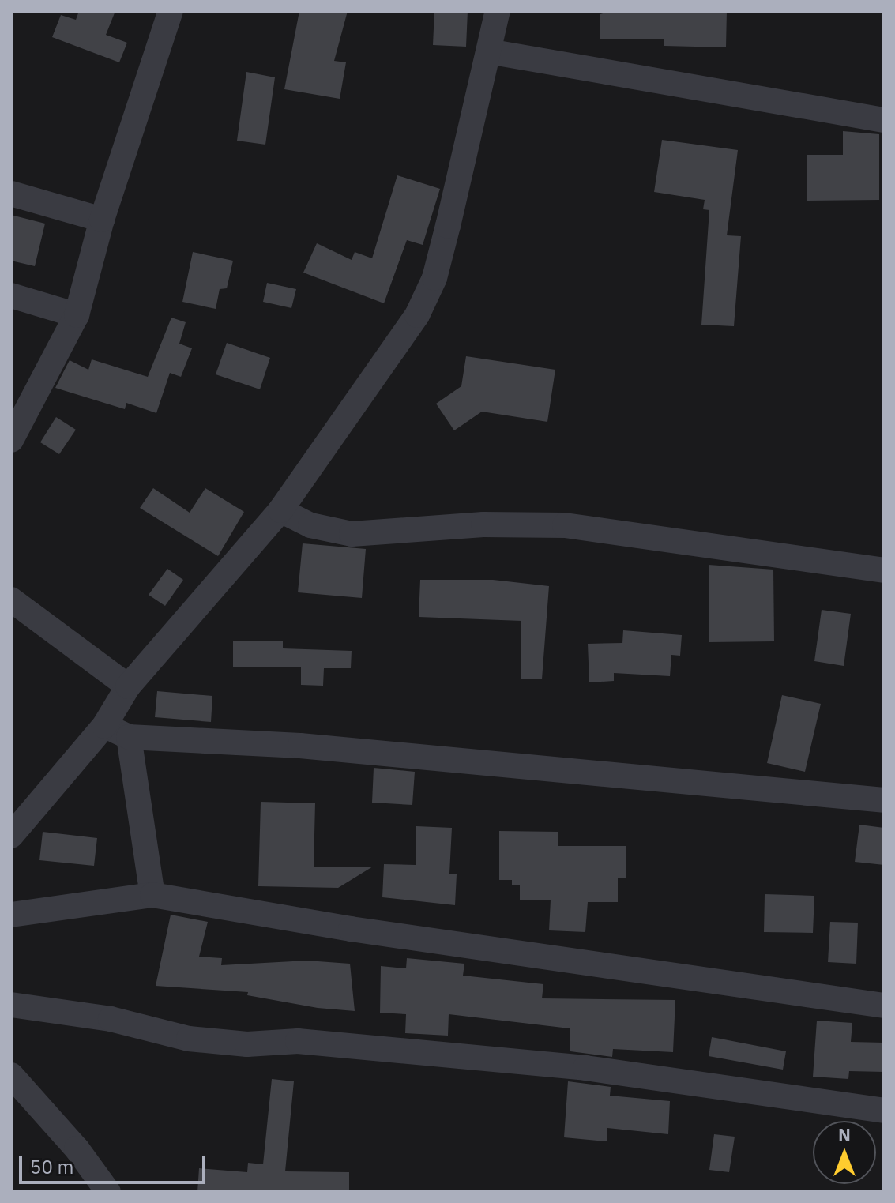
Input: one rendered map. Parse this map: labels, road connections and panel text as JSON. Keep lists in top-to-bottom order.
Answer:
{
  "scale_bar": "50 m",
  "north": "top"
}
